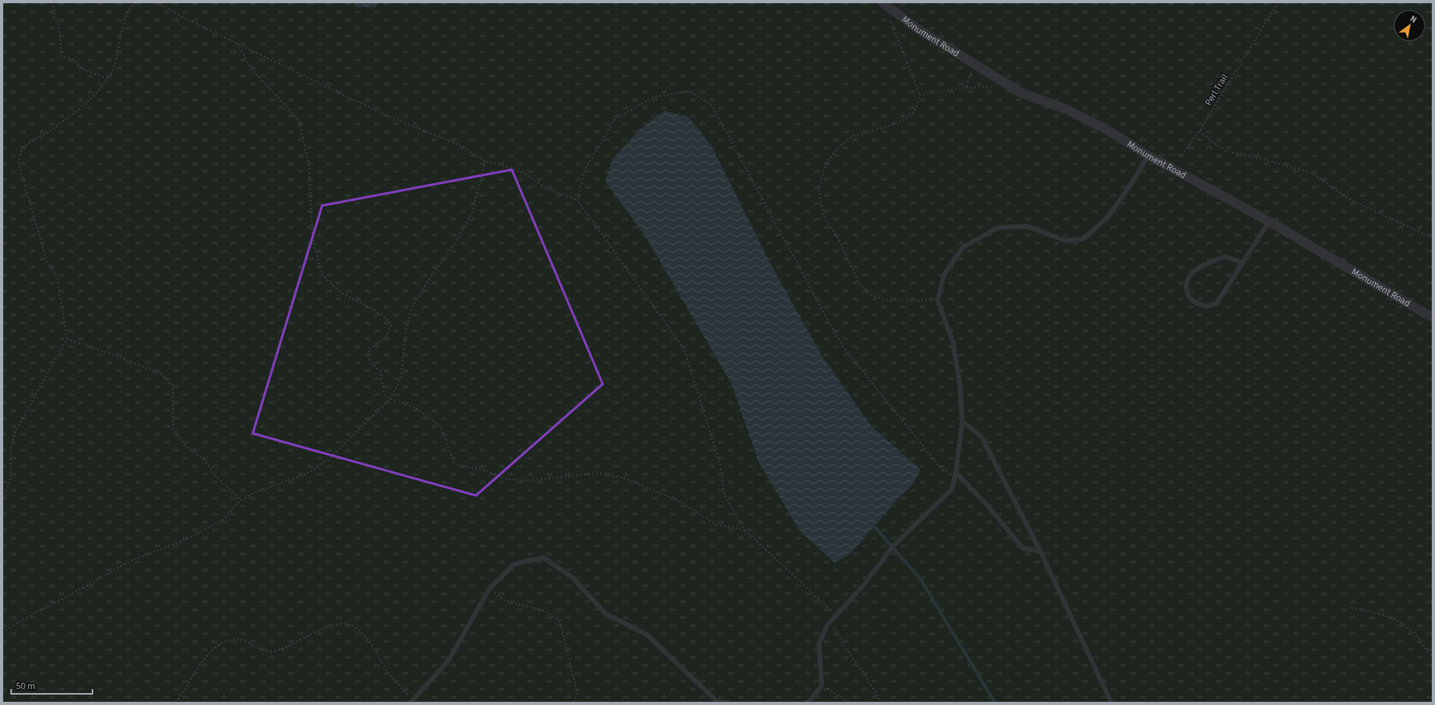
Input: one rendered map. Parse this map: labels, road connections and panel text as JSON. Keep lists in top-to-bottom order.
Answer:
{
  "streets": {
    "street": ["Monument Road"],
    "path": ["Perl Trail"]
  },
  "scale_bar": "50 m",
  "north": "top right"
}
